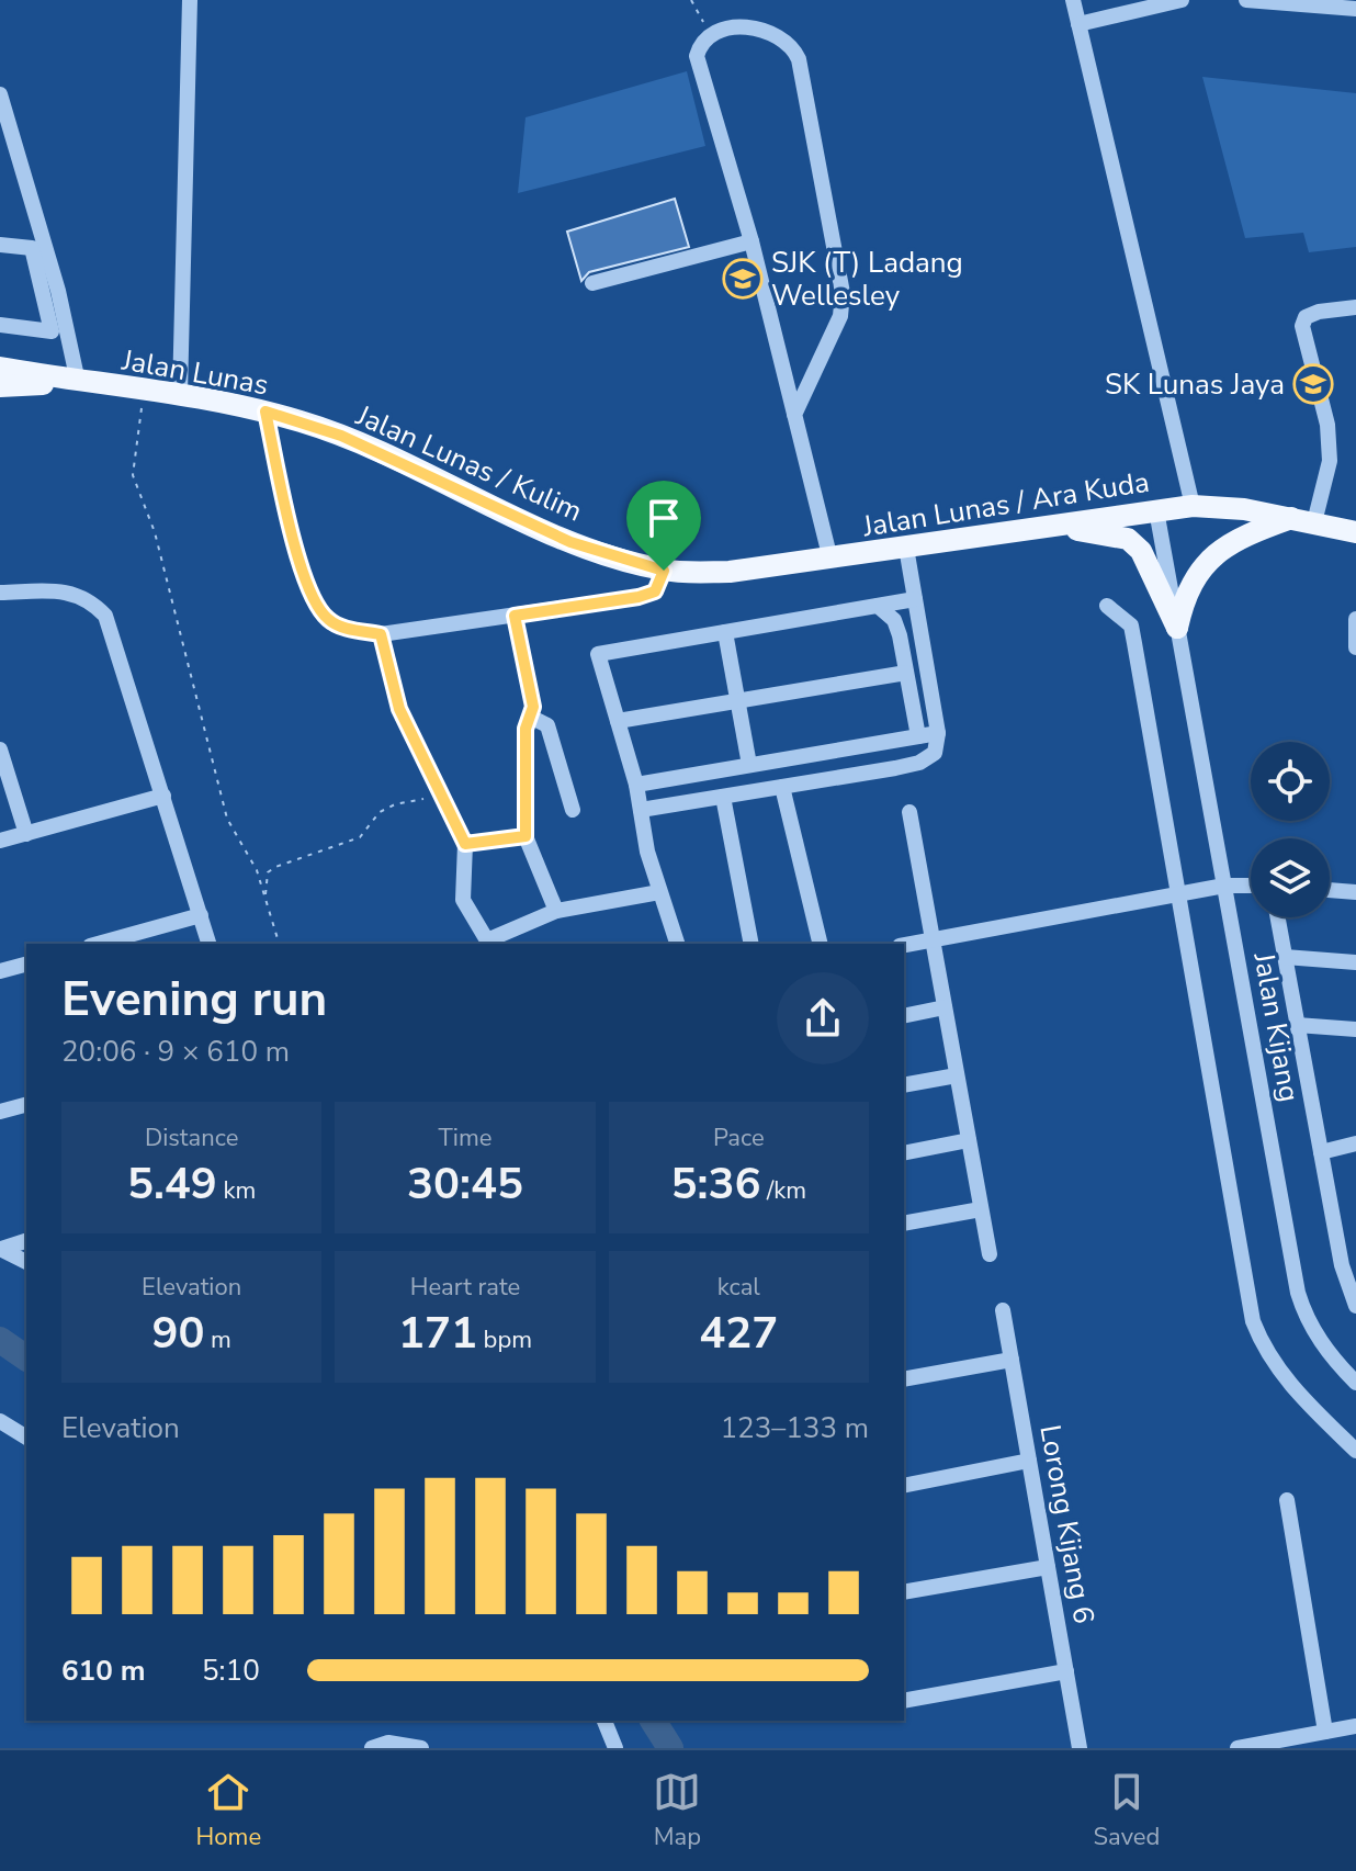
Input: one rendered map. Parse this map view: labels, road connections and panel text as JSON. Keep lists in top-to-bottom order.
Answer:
{
  "streets": {
    "main road": ["Jalan Lunas", "Jalan Lunas / Kulim", "Jalan Lunas / Ara Kuda"],
    "street": ["Jalan Kijang", "Lorong Kijang 6"]
  },
  "crossings": [
    ["Jalan Lunas", "Jalan Lunas / Kulim"],
    ["Jalan Lunas / Kulim", "Jalan Lunas / Ara Kuda"],
    ["Jalan Lunas / Ara Kuda", "Jalan Kijang"]
  ],
  "places": {
    "school or university": ["SJK (T) Ladang Wellesley", "SK Lunas Jaya"]
  },
  "page": {
    "heading": ["Evening run", "20:06 · 9 × 610 m"],
    "stats": [
      ["Distance", "5.49 km"],
      ["Time", "30:45"],
      ["Pace", "5:36 /km"],
      ["Elevation", "90 m"],
      ["Heart rate", "171 bpm"],
      ["kcal", "427"]
    ],
    "chart": ["Elevation", "123–133 m"],
    "list": [
      {
        "name": "610 m",
        "note": "5:10"
      }
    ],
    "tabs": ["Home", "Map", "Saved"]
  }
}
